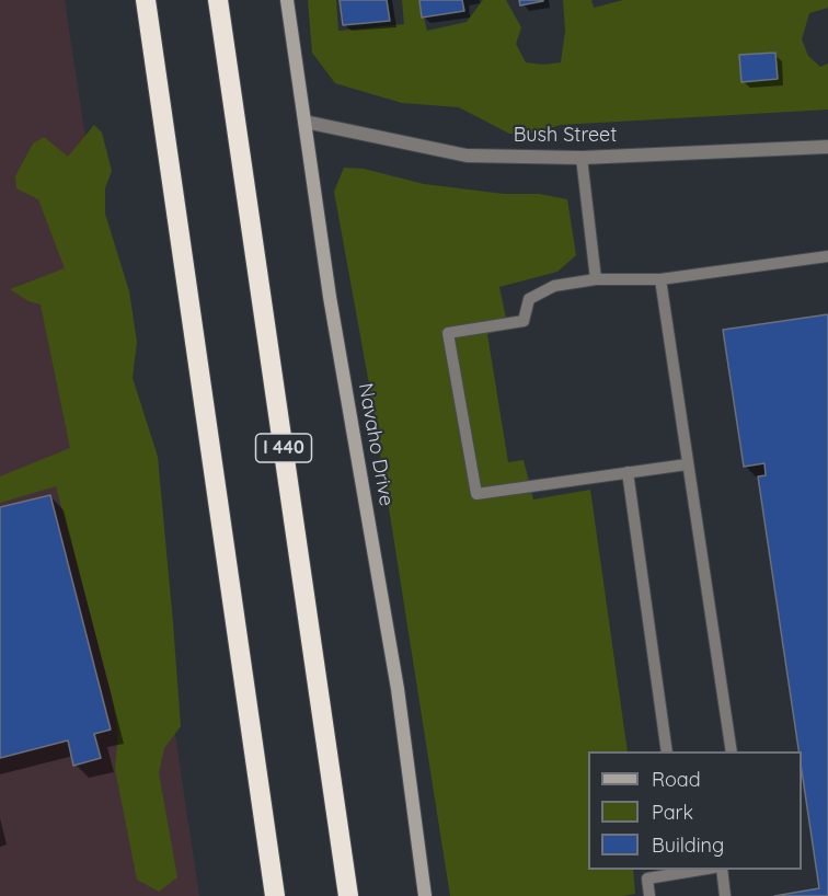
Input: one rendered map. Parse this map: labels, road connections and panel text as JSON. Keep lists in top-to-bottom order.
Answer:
{
  "streets": {
    "highway": ["I 440"],
    "street": ["Bush Street", "Navaho Drive"]
  },
  "crossings": [
    ["Bush Street", "Navaho Drive"]
  ],
  "legend": ["Road", "Park", "Building"]
}
